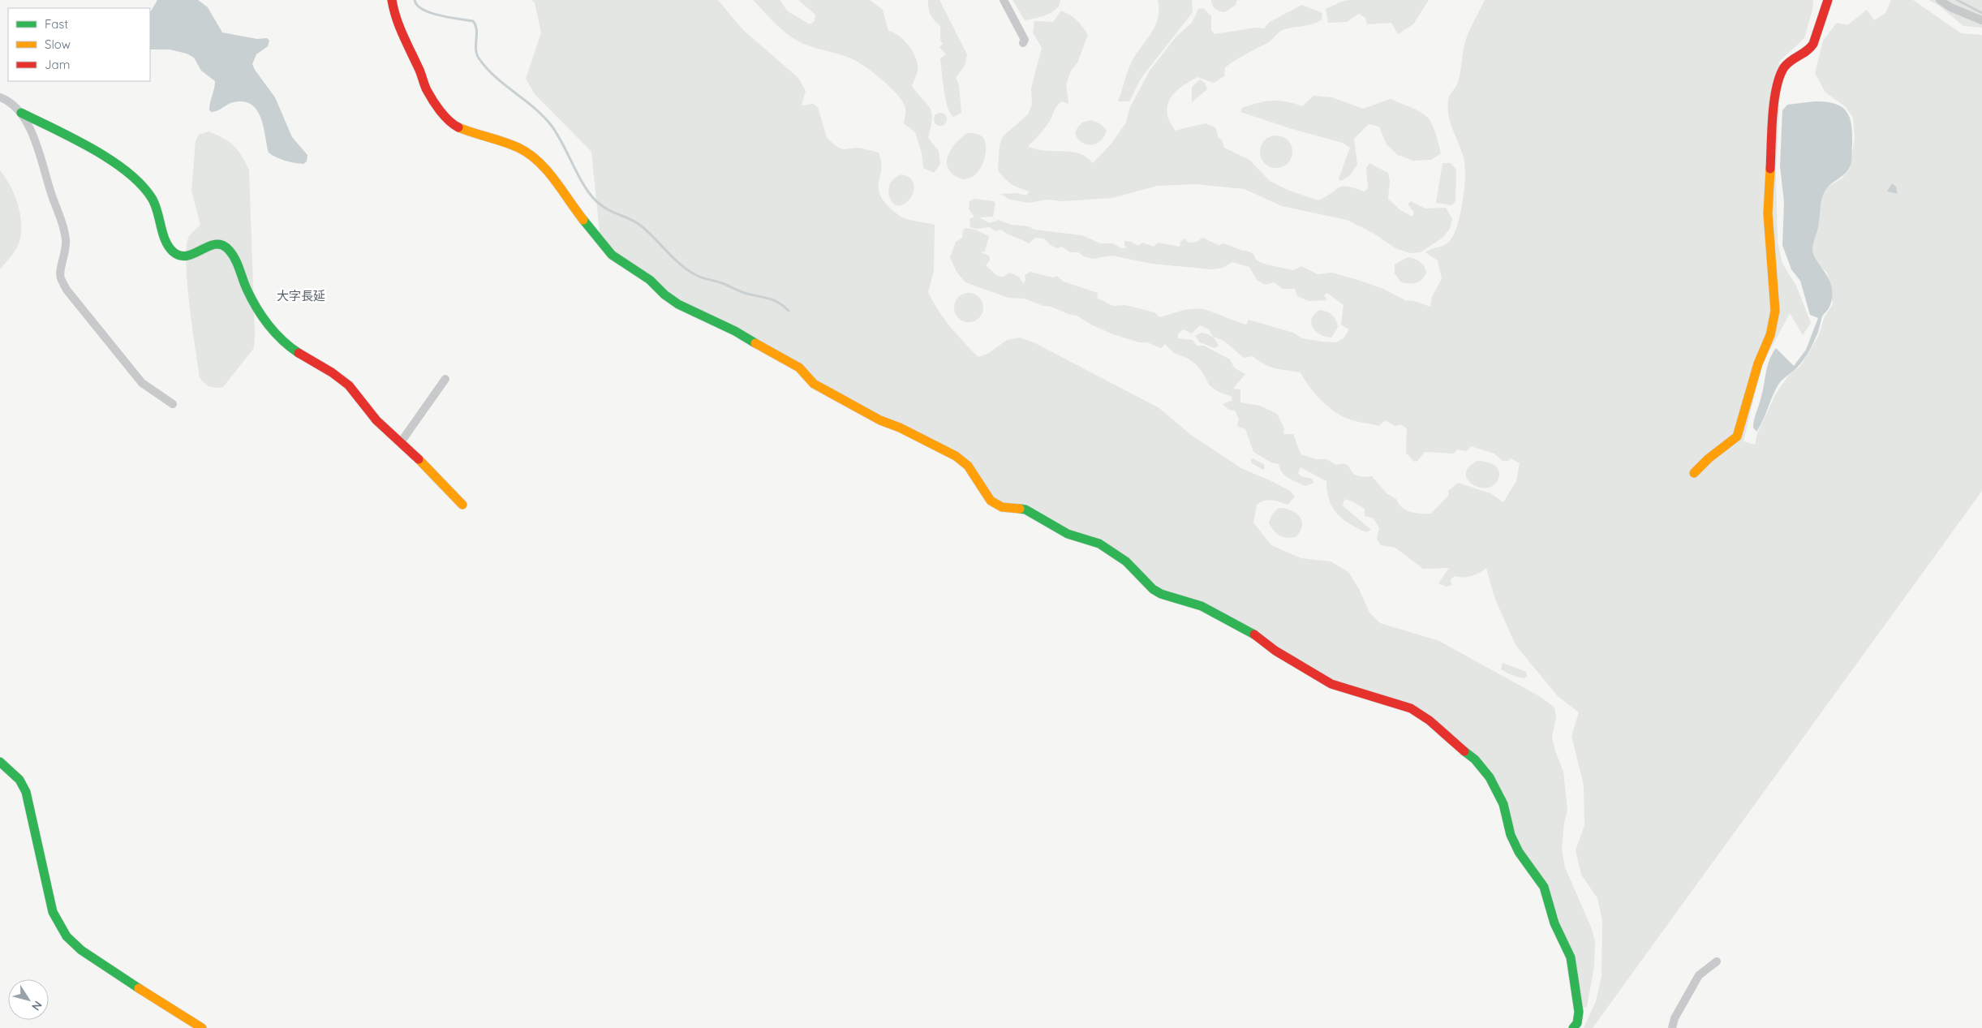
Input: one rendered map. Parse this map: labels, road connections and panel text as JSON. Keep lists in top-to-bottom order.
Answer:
{
  "districts": ["大字長延"],
  "legend": ["Fast", "Slow", "Jam"],
  "north": "bottom right"
}
